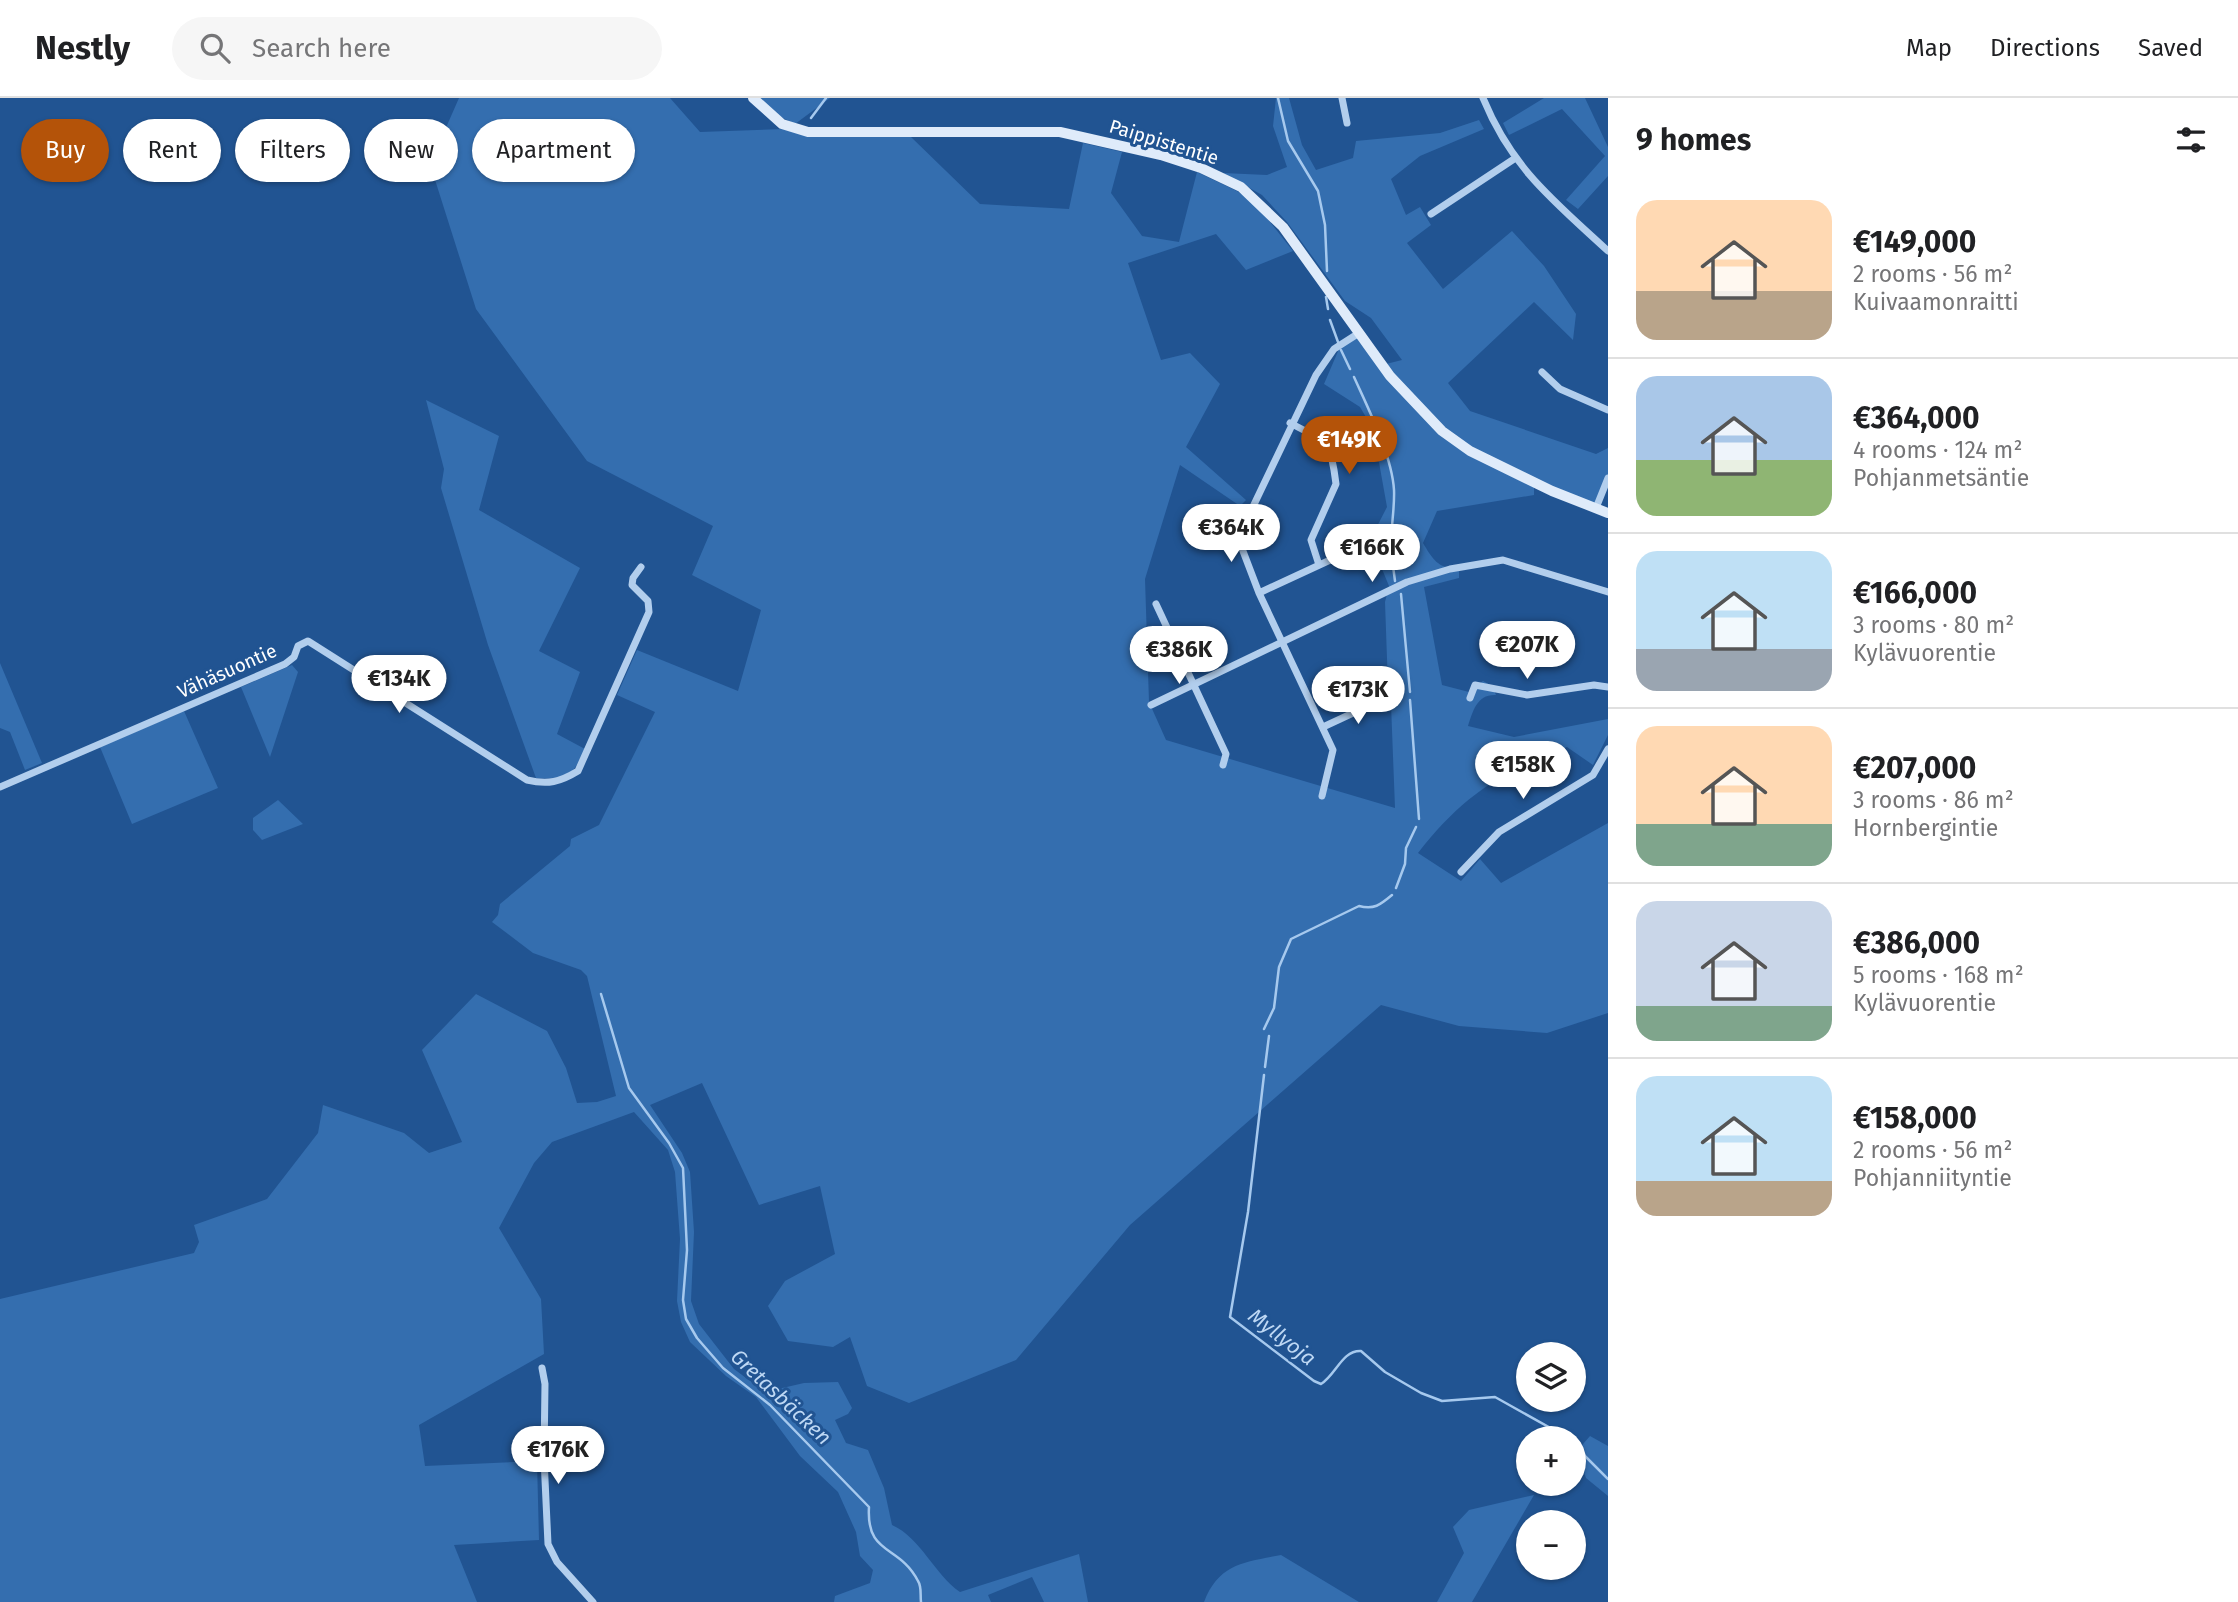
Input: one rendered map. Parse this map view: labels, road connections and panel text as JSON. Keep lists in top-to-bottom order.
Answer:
{
  "streets": {
    "street": ["Paippistentie", "Vähäsuontie"]
  },
  "water": ["Myllyoja", "Gretasbäcken"],
  "page": {
    "header": "Nestly",
    "search": "Search here",
    "nav": ["Map", "Directions", "Saved"],
    "heading": "9 homes",
    "chip": [
      "Buy",
      "Rent",
      "Filters",
      "New",
      "Apartment"
    ],
    "list": [
      {
        "name": "€149,000",
        "note": "2 rooms · 56 m² · Kuivaamonraitti"
      },
      {
        "name": "€364,000",
        "note": "4 rooms · 124 m² · Pohjanmetsäntie"
      },
      {
        "name": "€166,000",
        "note": "3 rooms · 80 m² · Kylävuorentie"
      },
      {
        "name": "€207,000",
        "note": "3 rooms · 86 m² · Hornbergintie"
      },
      {
        "name": "€386,000",
        "note": "5 rooms · 168 m² · Kylävuorentie"
      },
      {
        "name": "€158,000",
        "note": "2 rooms · 56 m² · Pohjanniityntie"
      }
    ],
    "price": [
      "€149K",
      "€364K",
      "€166K",
      "€207K",
      "€386K",
      "€134K",
      "€173K",
      "€158K",
      "€176K"
    ],
    "map_buttons": ["+", "−"]
  }
}
